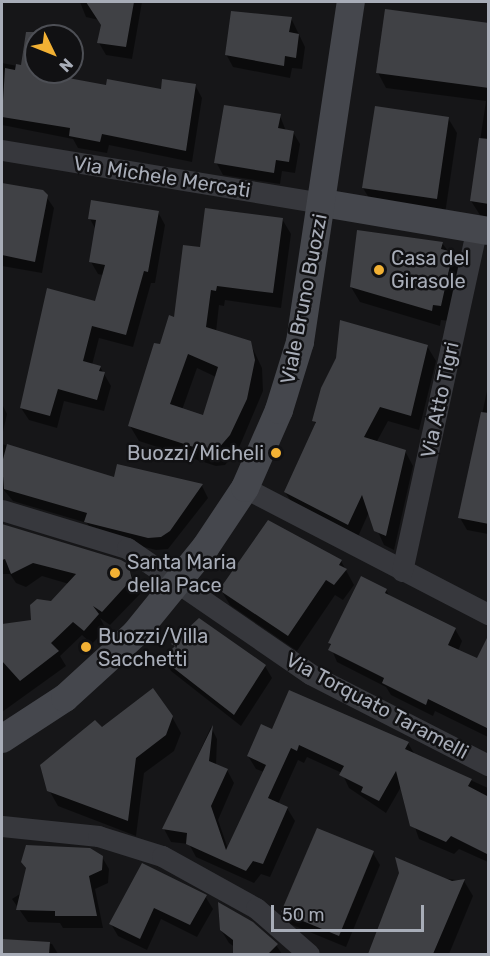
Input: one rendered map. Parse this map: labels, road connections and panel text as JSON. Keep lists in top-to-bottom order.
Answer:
{
  "streets": {
    "street": [
      "Via Michele Mercati",
      "Viale Bruno Buozzi",
      "Via Atto Tigri",
      "Via Torquato Taramelli"
    ]
  },
  "crossings": [
    ["Via Michele Mercati", "Viale Bruno Buozzi"],
    ["Viale Bruno Buozzi", "Via Torquato Taramelli"]
  ],
  "places": [
    "Casa del Girasole",
    "Buozzi/Micheli",
    "Santa Maria della Pace",
    "Buozzi/Villa Sacchetti"
  ],
  "scale_bar": "50 m",
  "north": "bottom right"
}
